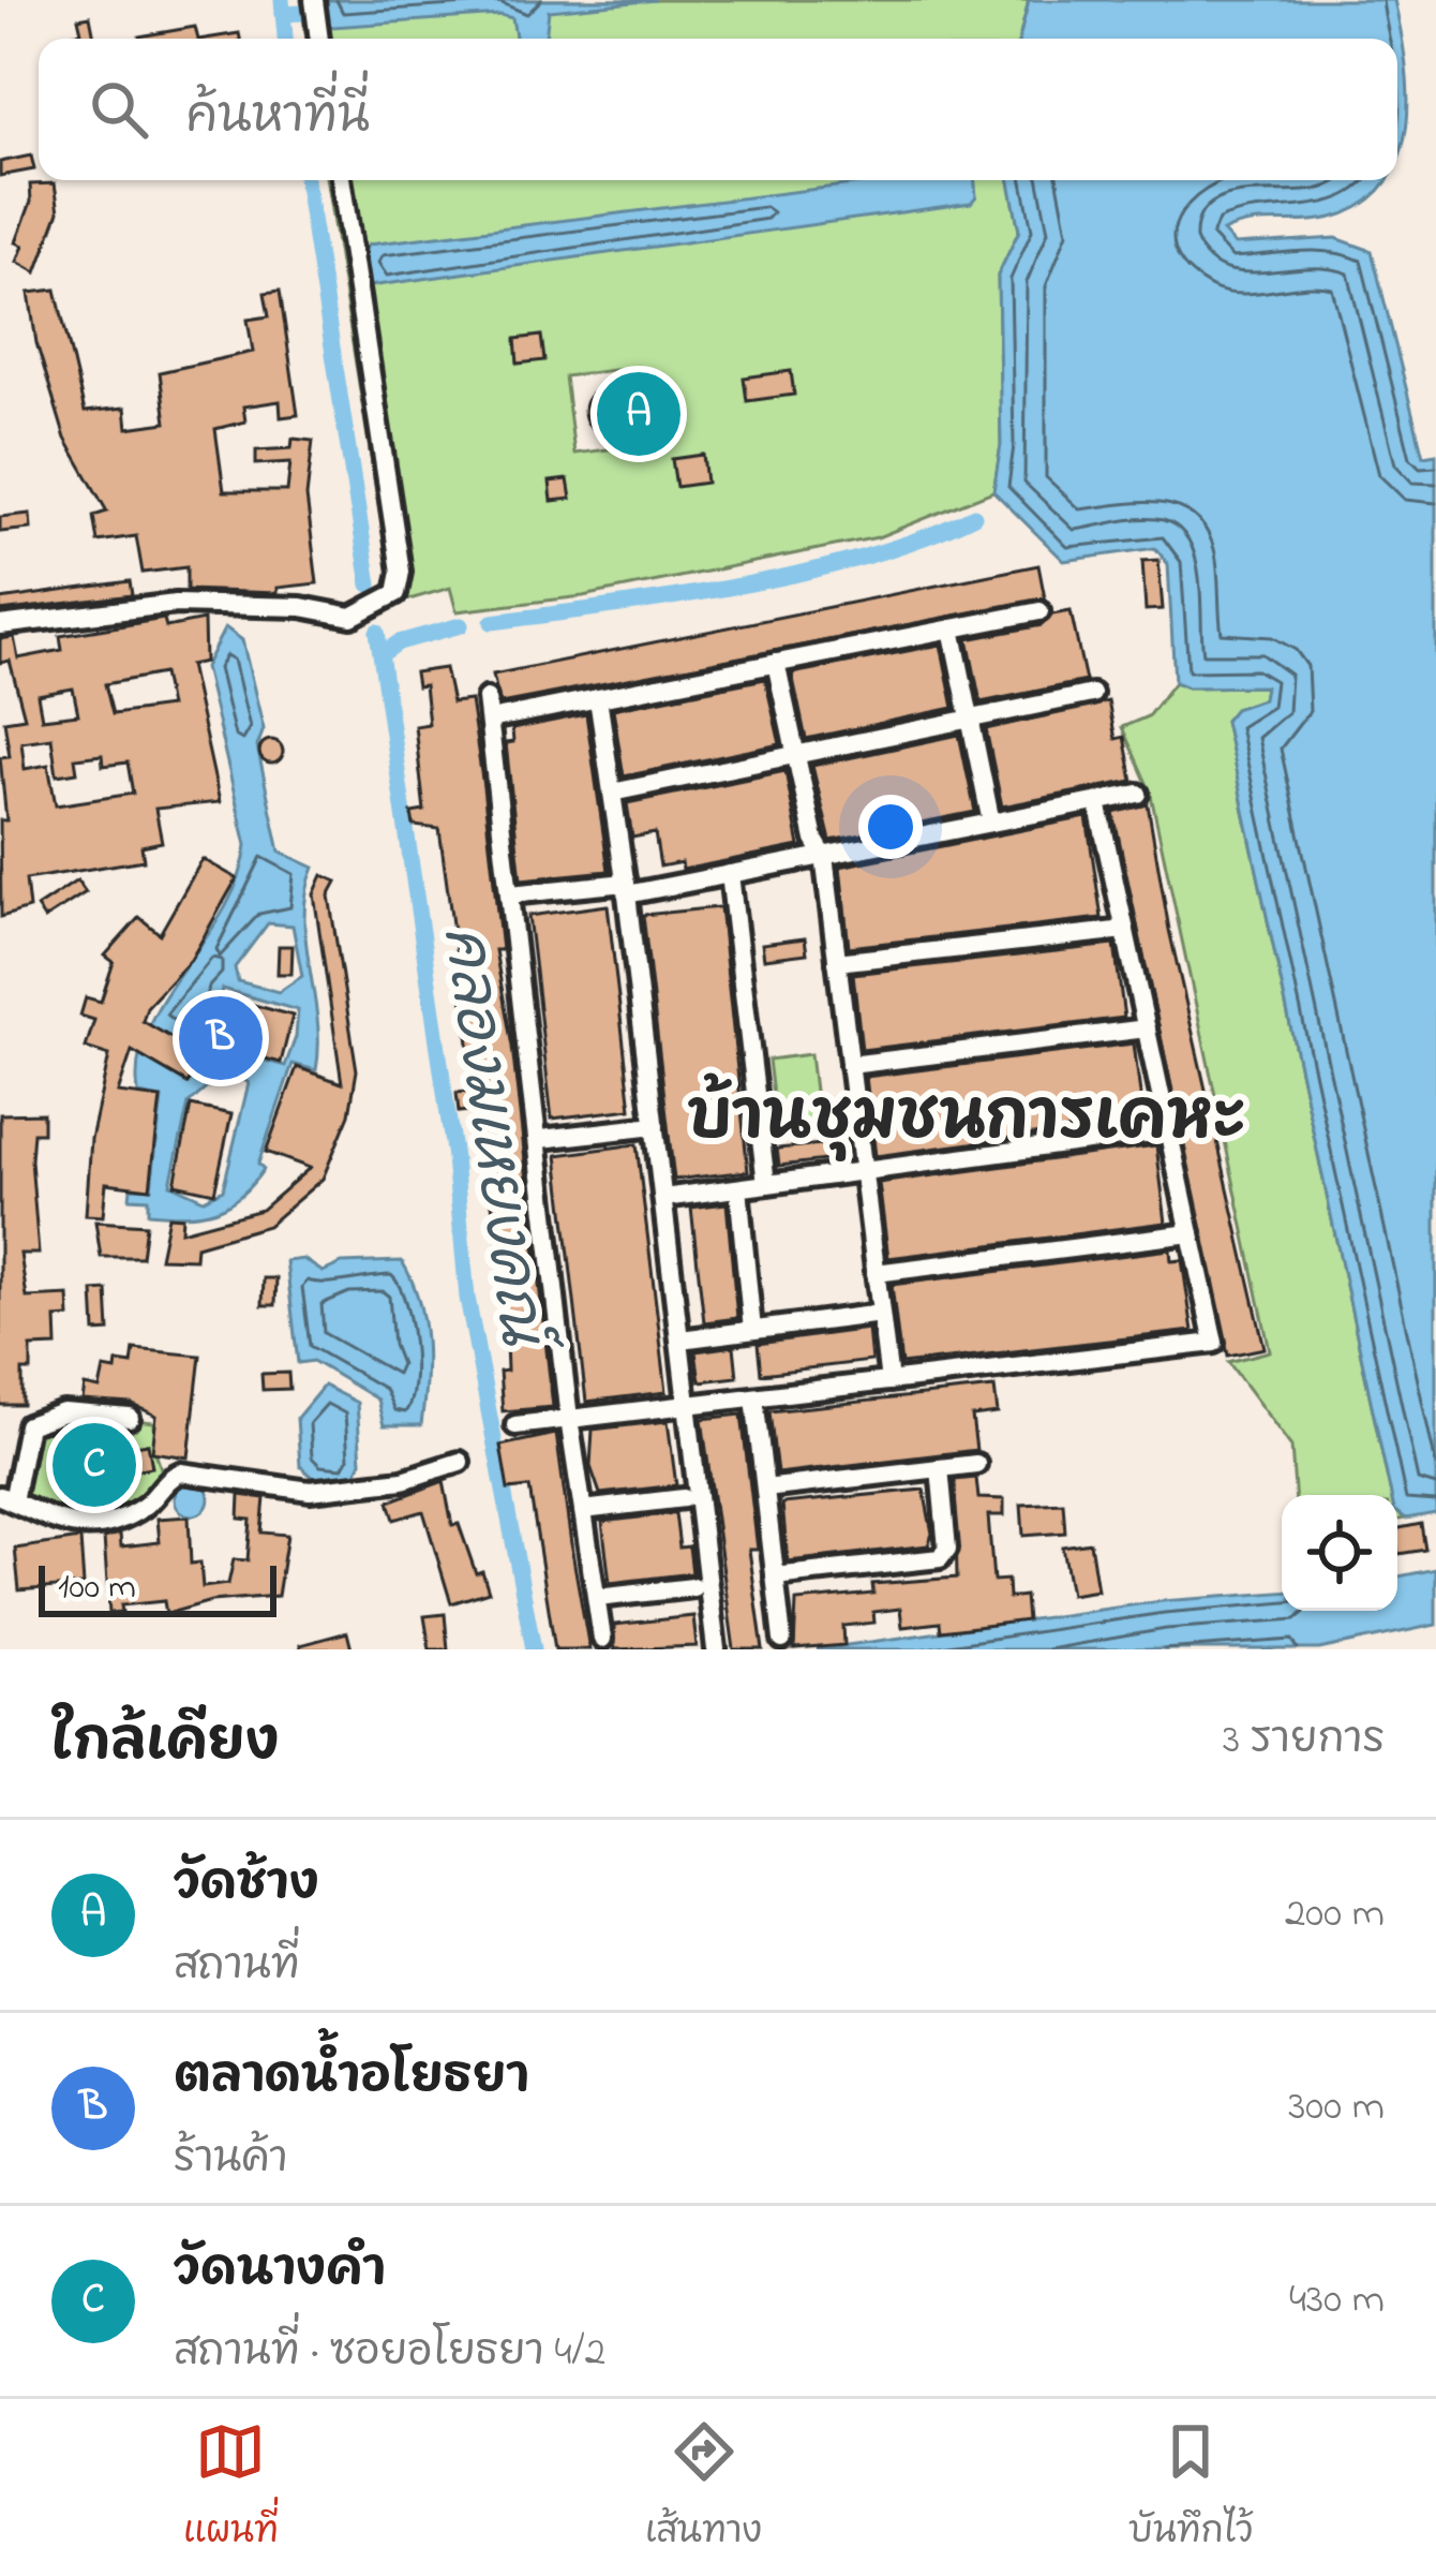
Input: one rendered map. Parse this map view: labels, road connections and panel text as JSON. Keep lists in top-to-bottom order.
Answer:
{
  "districts": ["บ้านชุมชนการเคหะ"],
  "water": ["คลองมเหยงคณ์"],
  "scale_bar": "100 m",
  "page": {
    "search": "ค้นหาที่นี่",
    "pins": ["A", "B", "C"],
    "scale": "100 m",
    "heading": ["ใกล้เคียง", "3 รายการ"],
    "list": [
      {
        "mark": "A",
        "name": "วัดช้าง",
        "note": "สถานที่",
        "value": "200 m"
      },
      {
        "mark": "B",
        "name": "ตลาดน้ำอโยธยา",
        "note": "ร้านค้า",
        "value": "300 m"
      },
      {
        "mark": "C",
        "name": "วัดนางคำ",
        "note": "สถานที่ · ซอยอโยธยา 4/2",
        "value": "430 m"
      }
    ],
    "nav": ["แผนที่", "เส้นทาง", "บันทึกไว้"]
  }
}
